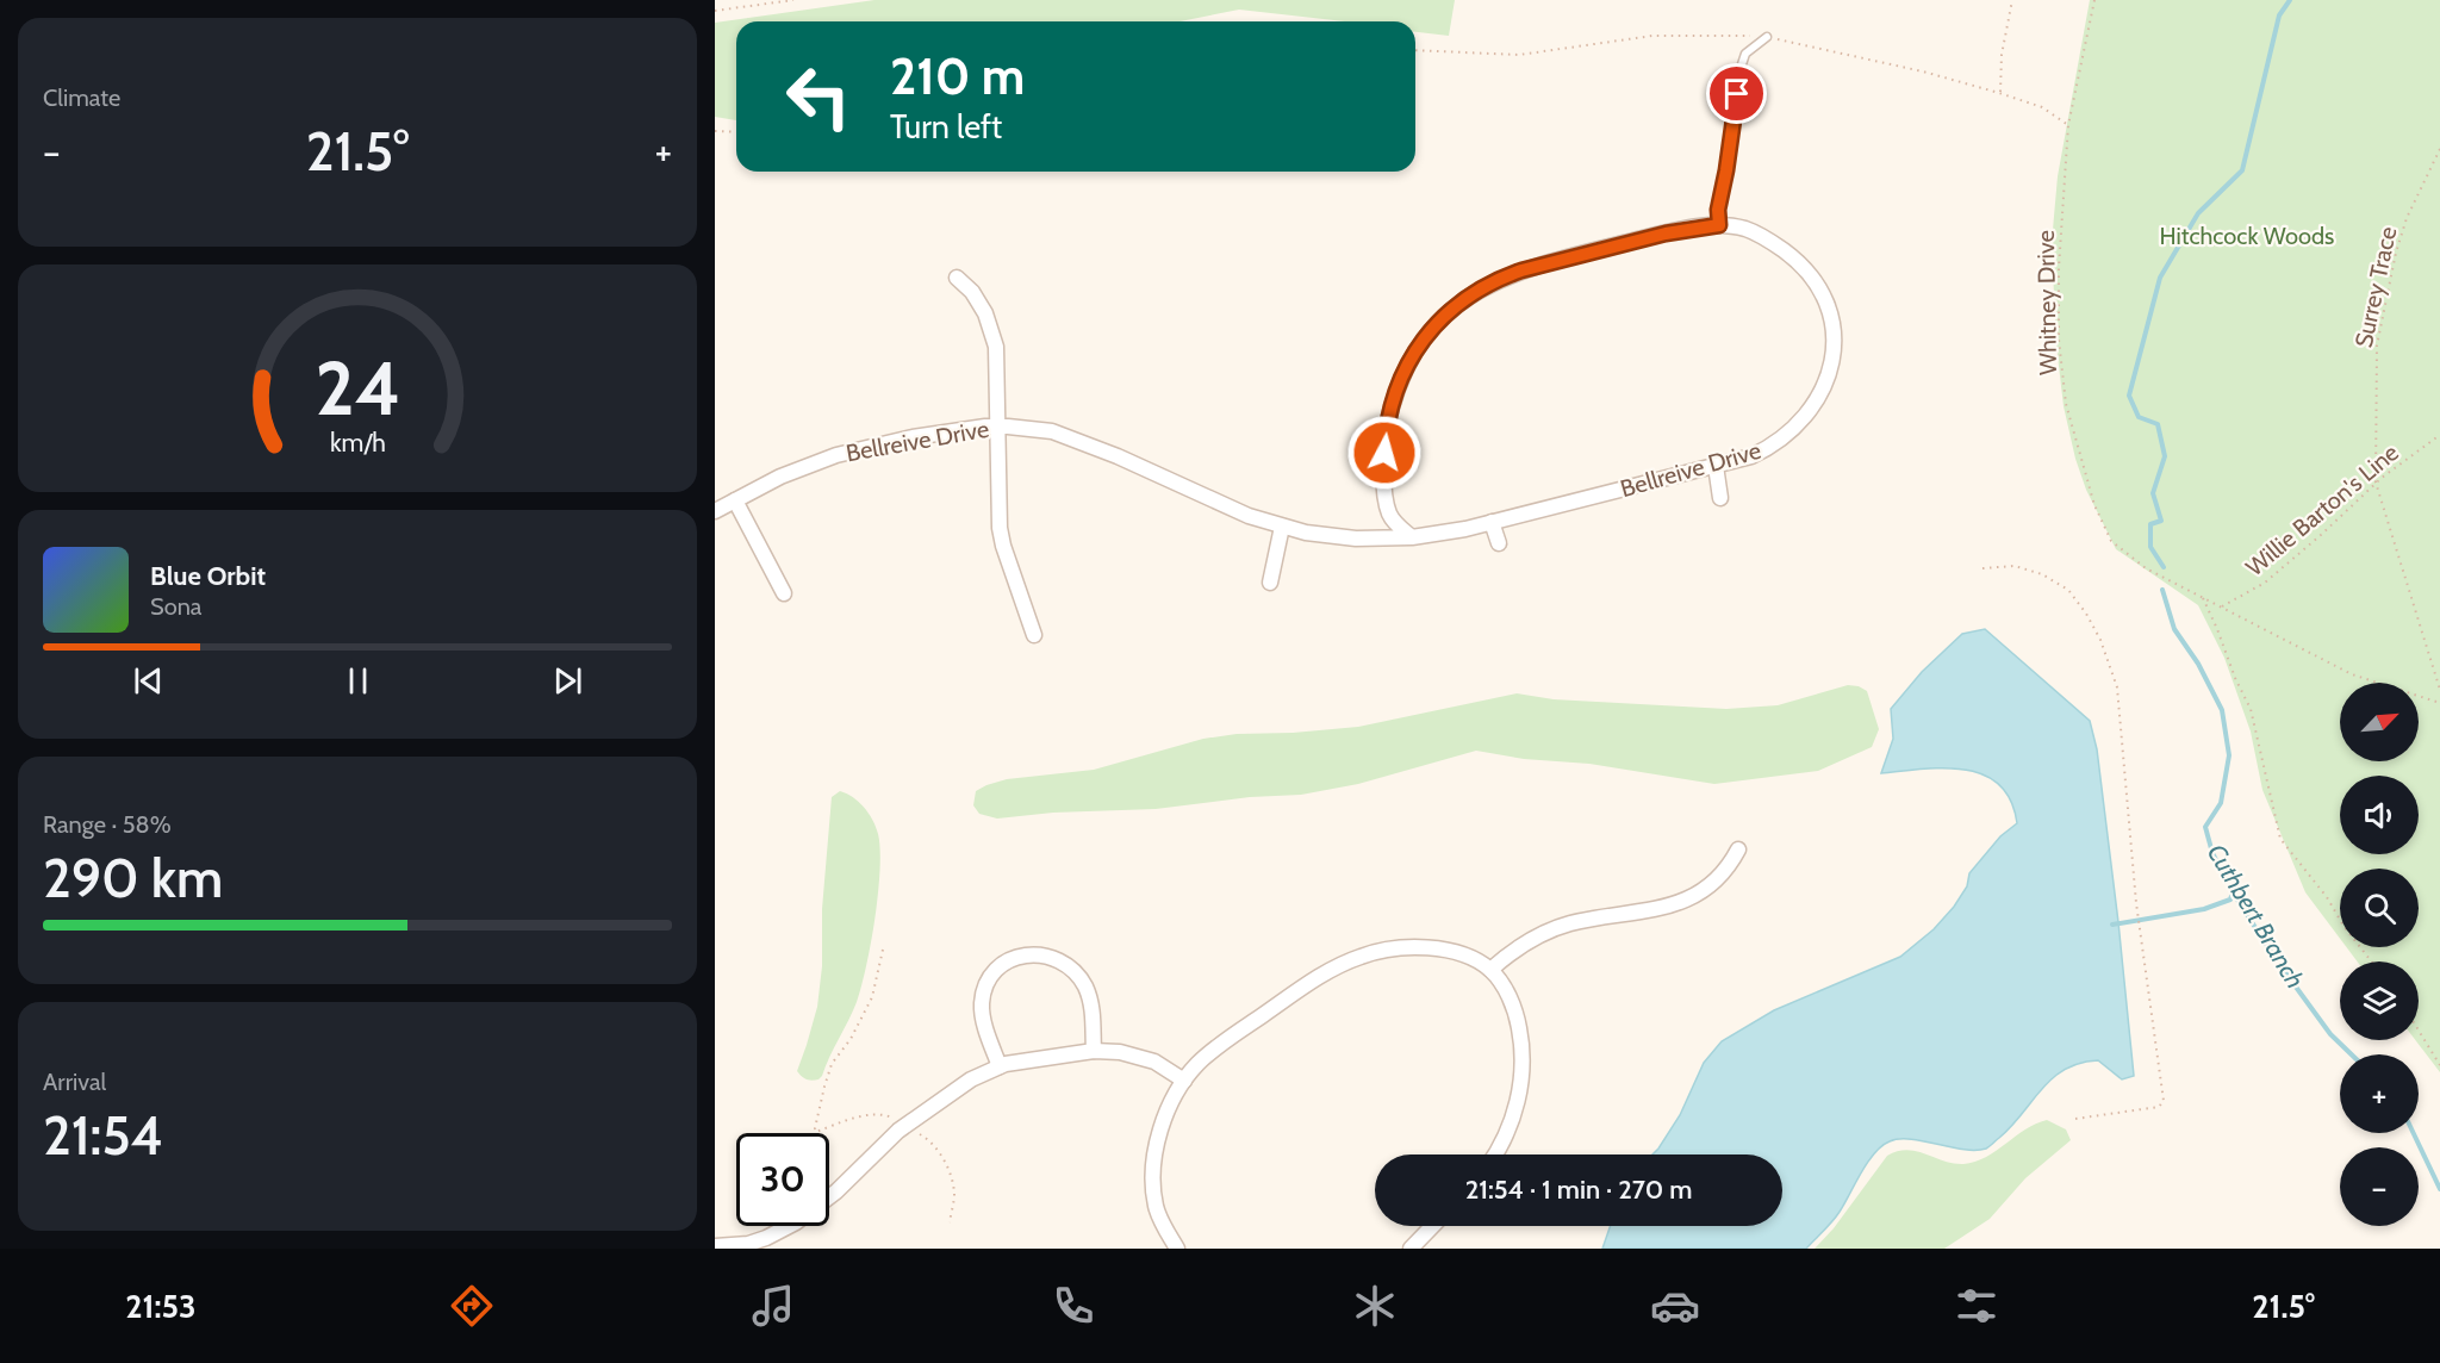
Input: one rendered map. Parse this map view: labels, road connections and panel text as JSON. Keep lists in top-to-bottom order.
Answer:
{
  "streets": {
    "street": ["Bellreive Drive"],
    "path": ["Surrey Trace", "Whitney Drive", "Willie Barton's Line"]
  },
  "crossings": [
    ["Surrey Trace", "Willie Barton's Line"],
    ["Whitney Drive", "Willie Barton's Line"]
  ],
  "water": ["Cuthbert Branch"],
  "parks": ["Hitchcock Woods"],
  "north": "top right",
  "page": {
    "tile": [
      "Climate",
      ["Range · 58%", "290 km"],
      ["Arrival", "21:54"]
    ],
    "turn": ["210 m", "Turn left"],
    "heat": ["−", "21.5°", "+"],
    "song": ["Blue Orbit", "Sona"],
    "map_buttons": ["+", "−"],
    "limit": "30",
    "trip": "21:54 · 1 min · 270 m",
    "tabs": ["21:53", "21.5°"],
    "gauge": ["24", "km/h"]
  }
}
